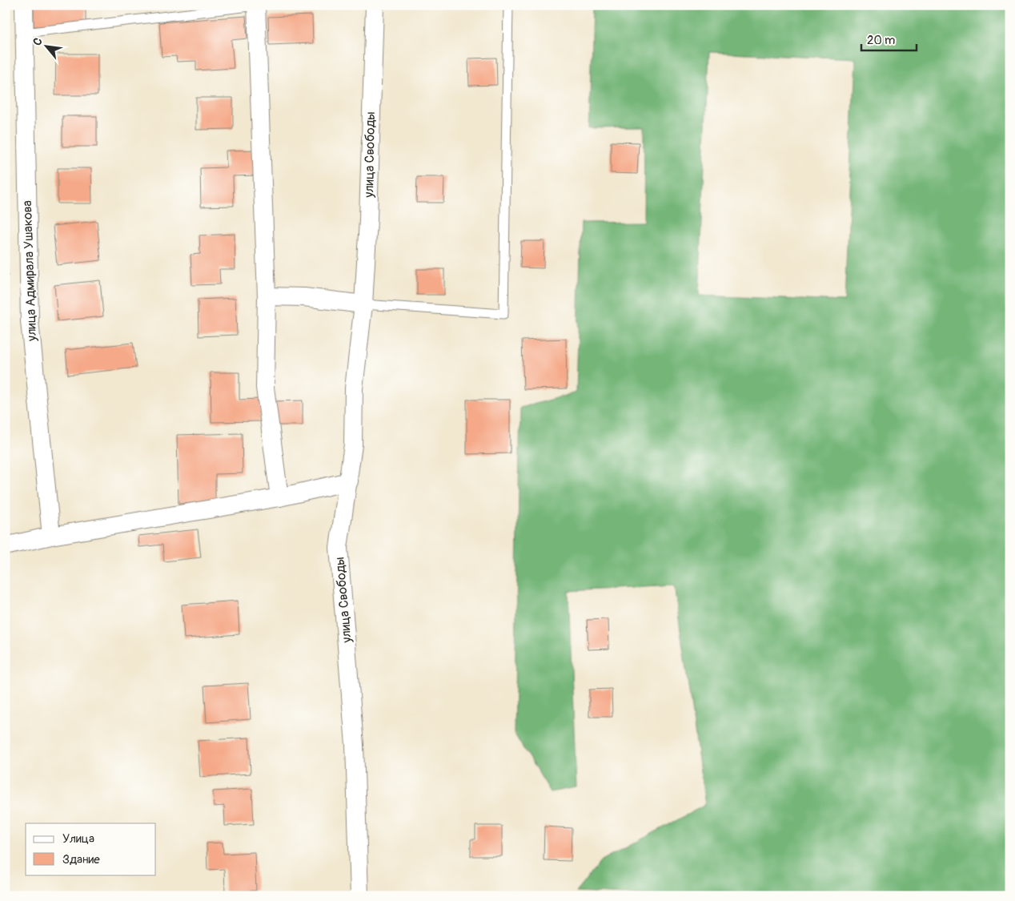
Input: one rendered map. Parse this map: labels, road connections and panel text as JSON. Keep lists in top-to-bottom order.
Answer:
{
  "streets": {
    "street": ["улица Свободы", "улица Адмирала Ушакова"]
  },
  "legend": ["Улица", "Здание"],
  "scale_bar": "20 m",
  "north": "top left"
}
